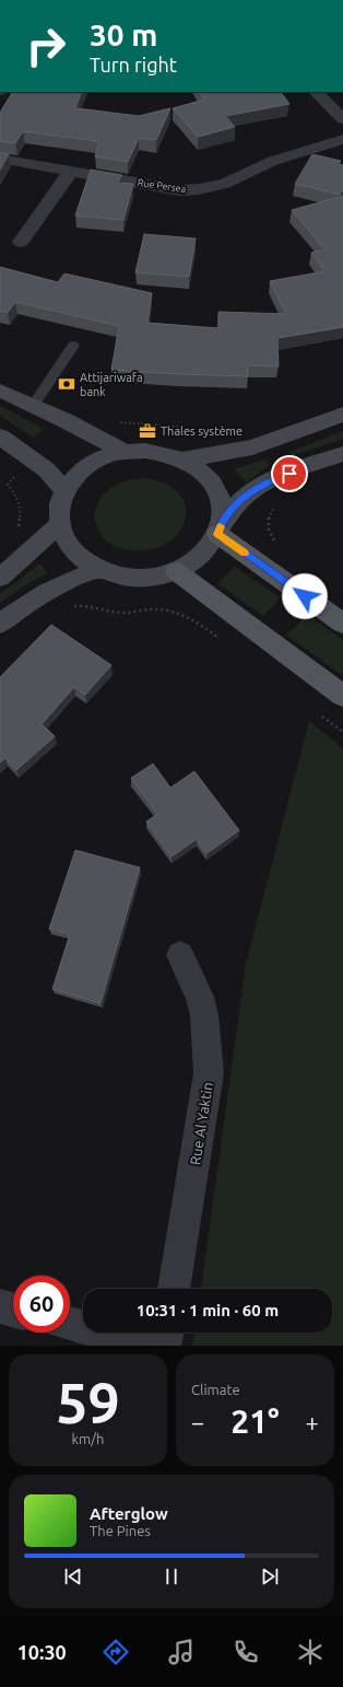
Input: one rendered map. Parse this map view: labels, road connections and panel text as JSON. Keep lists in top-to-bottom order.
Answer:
{
  "streets": {
    "street": ["Rue Persea", "Rue Al Yaktin"]
  },
  "places": {
    "bank": ["Attijariwafa bank"],
    "office": ["Thales système"]
  },
  "page": {
    "turn": ["30 m", "Turn right"],
    "limit": "60",
    "trip": "10:31 · 1 min · 60 m",
    "tile": [
      ["59", "km/h"],
      "Climate"
    ],
    "heat": ["−", "21°", "+"],
    "song": ["Afterglow", "The Pines"],
    "tabs": "10:30"
  }
}
